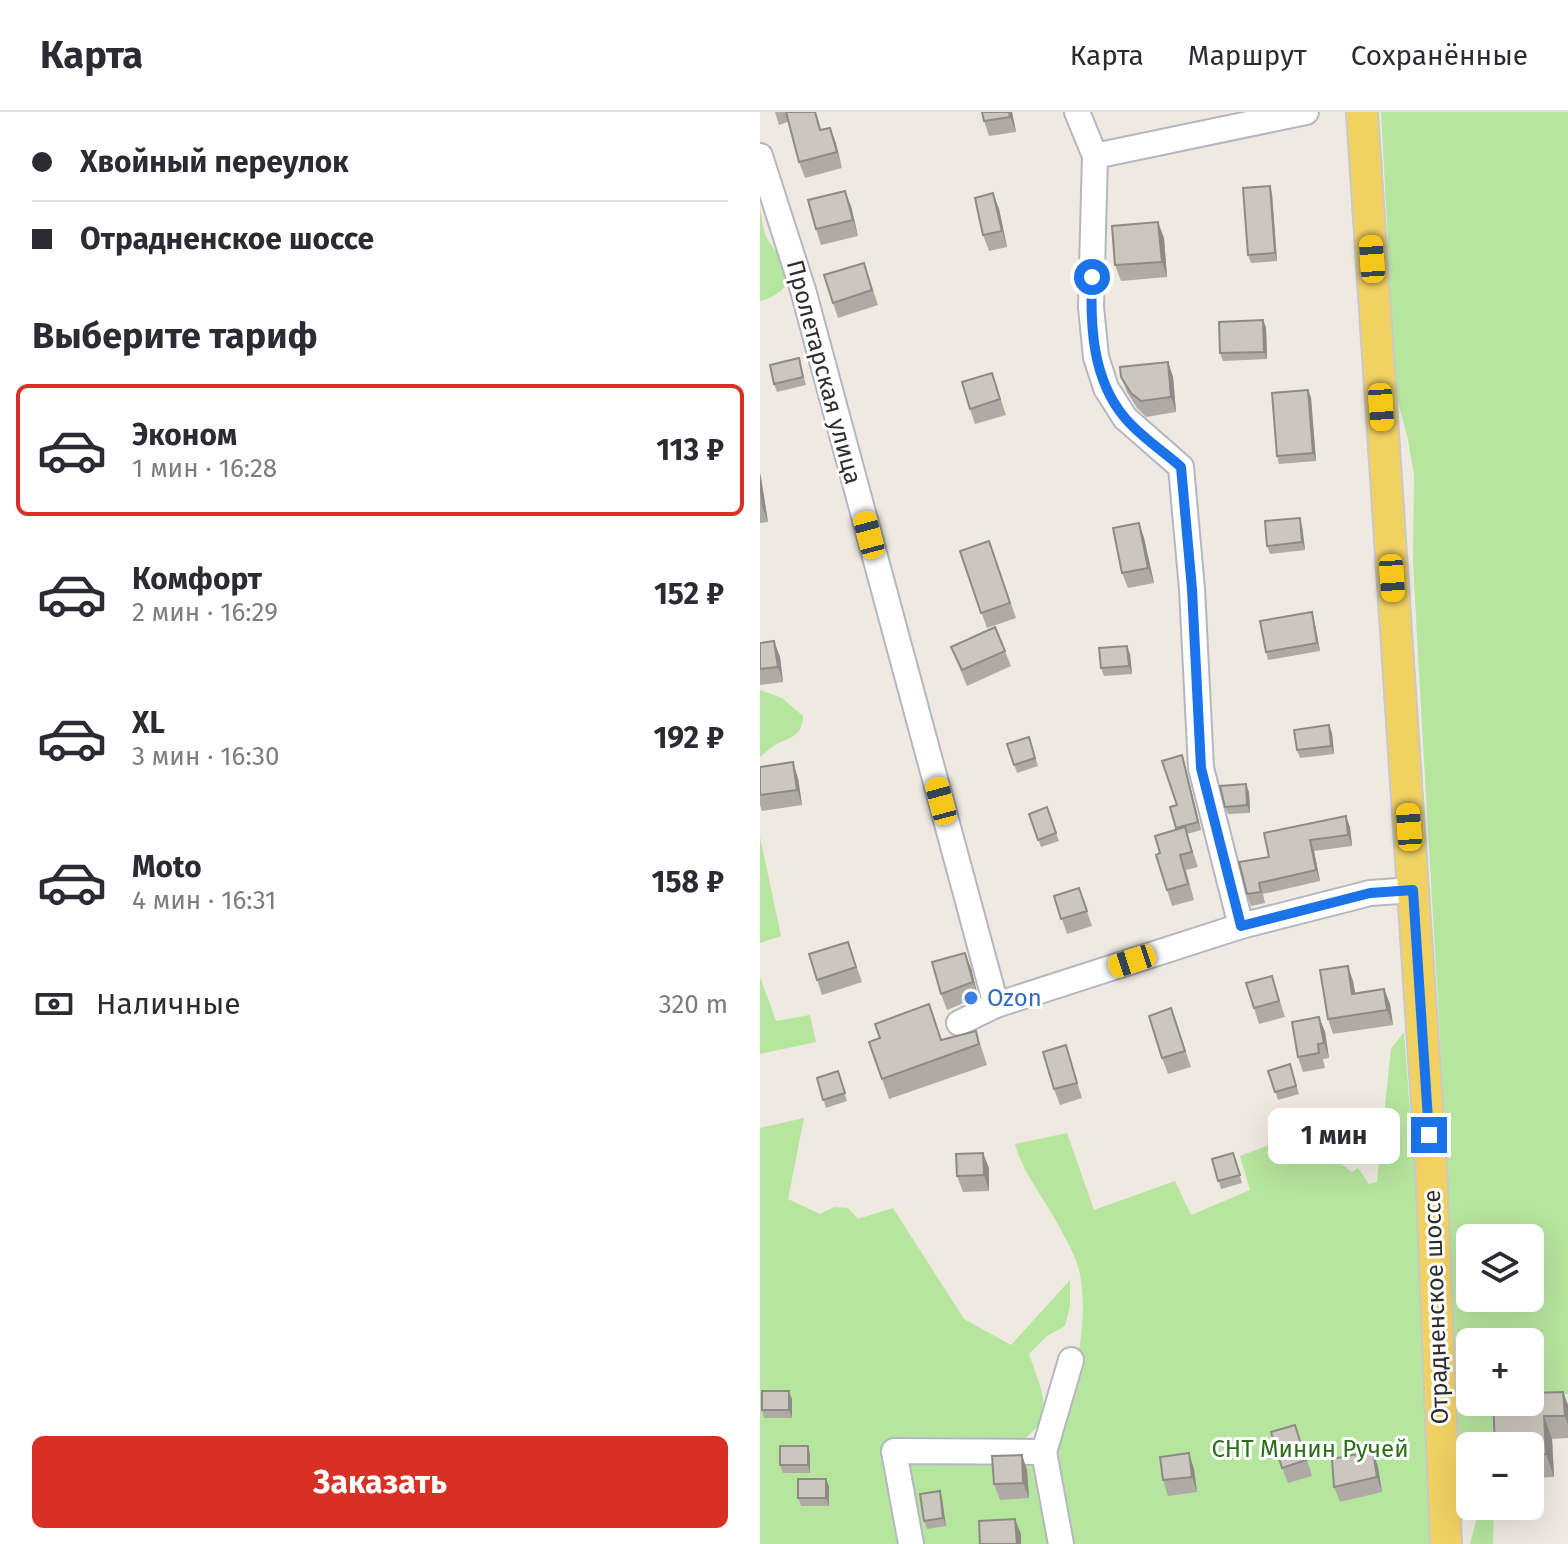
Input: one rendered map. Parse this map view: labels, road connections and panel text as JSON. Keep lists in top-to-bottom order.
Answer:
{
  "streets": {
    "main road": ["Отрадненское шоссе"],
    "street": ["Пролетарская улица"]
  },
  "parks": ["СНТ Минин Ручей"],
  "places": ["Ozon"],
  "page": {
    "header": "Карта",
    "nav": ["Карта", "Маршрут", "Сохранённые"],
    "banner": ["Хвойный переулок", "Отрадненское шоссе"],
    "heading": "Выберите тариф",
    "list": [
      {
        "name": "Эконом",
        "note": "1 мин · 16:28",
        "value": "113 ₽"
      },
      {
        "name": "Комфорт",
        "note": "2 мин · 16:29",
        "value": "152 ₽"
      },
      {
        "name": "XL",
        "note": "3 мин · 16:30",
        "value": "192 ₽"
      },
      {
        "name": "Moto",
        "note": "4 мин · 16:31",
        "value": "158 ₽"
      }
    ],
    "pay": ["Наличные", "320 m"],
    "bubble": "1 мин",
    "map_buttons": ["+", "−"],
    "buttons": "Заказать"
  }
}
